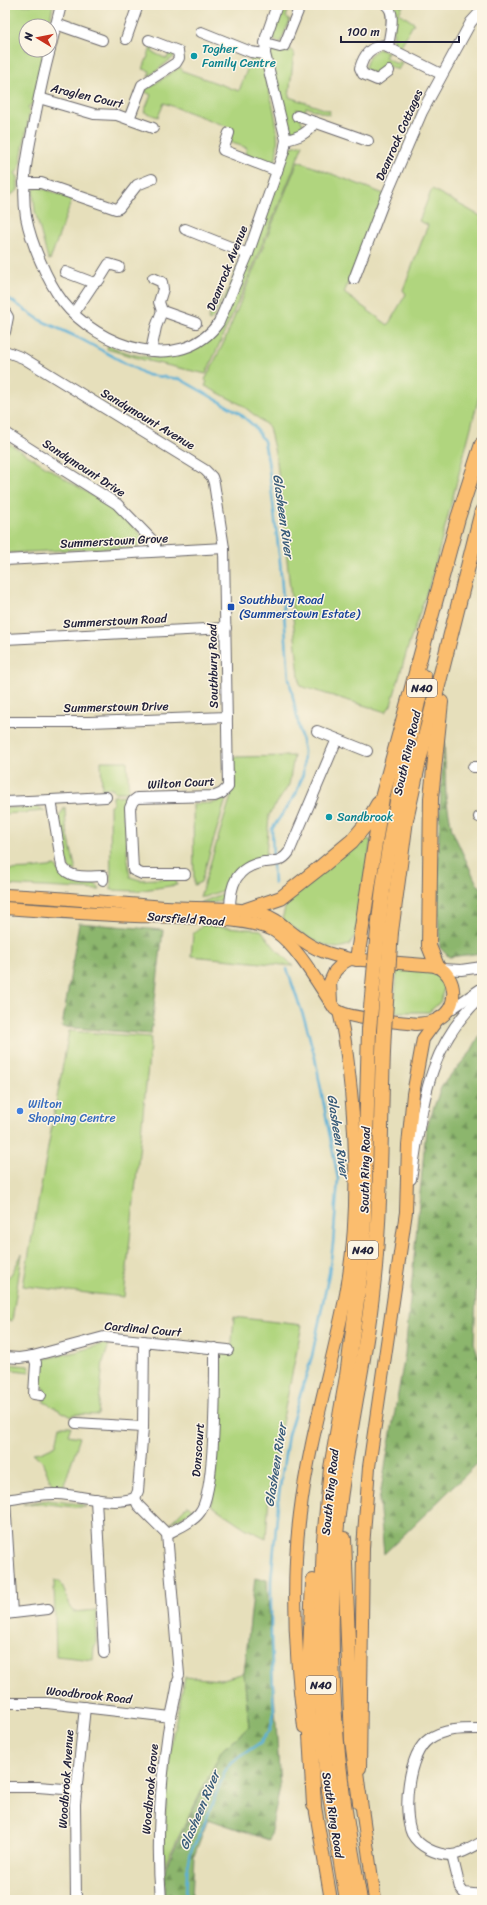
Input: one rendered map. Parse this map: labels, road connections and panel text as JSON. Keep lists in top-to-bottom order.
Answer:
{
  "streets": {
    "highway": ["N40", "South Ring Road"],
    "main road": ["Sarsfield Road"],
    "street": [
      "Araglen Court",
      "Deanrock Cottages",
      "Deanrock Avenue",
      "Sandymount Avenue",
      "Sandymount Drive",
      "Summerstown Grove",
      "Summerstown Road",
      "Southbury Road",
      "Summerstown Drive",
      "Wilton Court",
      "Cardinal Court",
      "Donscourt",
      "Woodbrook Road",
      "Woodbrook Avenue",
      "Woodbrook Grove"
    ]
  },
  "crossings": [
    ["Araglen Court", "Deanrock Avenue"],
    ["Sandymount Avenue", "Summerstown Grove"],
    ["Sandymount Avenue", "Southbury Road"],
    ["Sandymount Drive", "Summerstown Grove"],
    ["Summerstown Grove", "Southbury Road"],
    ["Summerstown Road", "Southbury Road"],
    ["Southbury Road", "Summerstown Drive"],
    ["Southbury Road", "Wilton Court"],
    ["Cardinal Court", "Donscourt"],
    ["Donscourt", "Woodbrook Grove"],
    ["Woodbrook Road", "Woodbrook Avenue"],
    ["Woodbrook Road", "Woodbrook Grove"]
  ],
  "water": ["Glasheen River"],
  "places": {
    "other": ["Togher Family Centre", "Sandbrook", "Wilton Shopping Centre"],
    "transit": ["Southbury Road (Summerstown Estate)"]
  },
  "scale_bar": "100 m",
  "north": "left"
}
